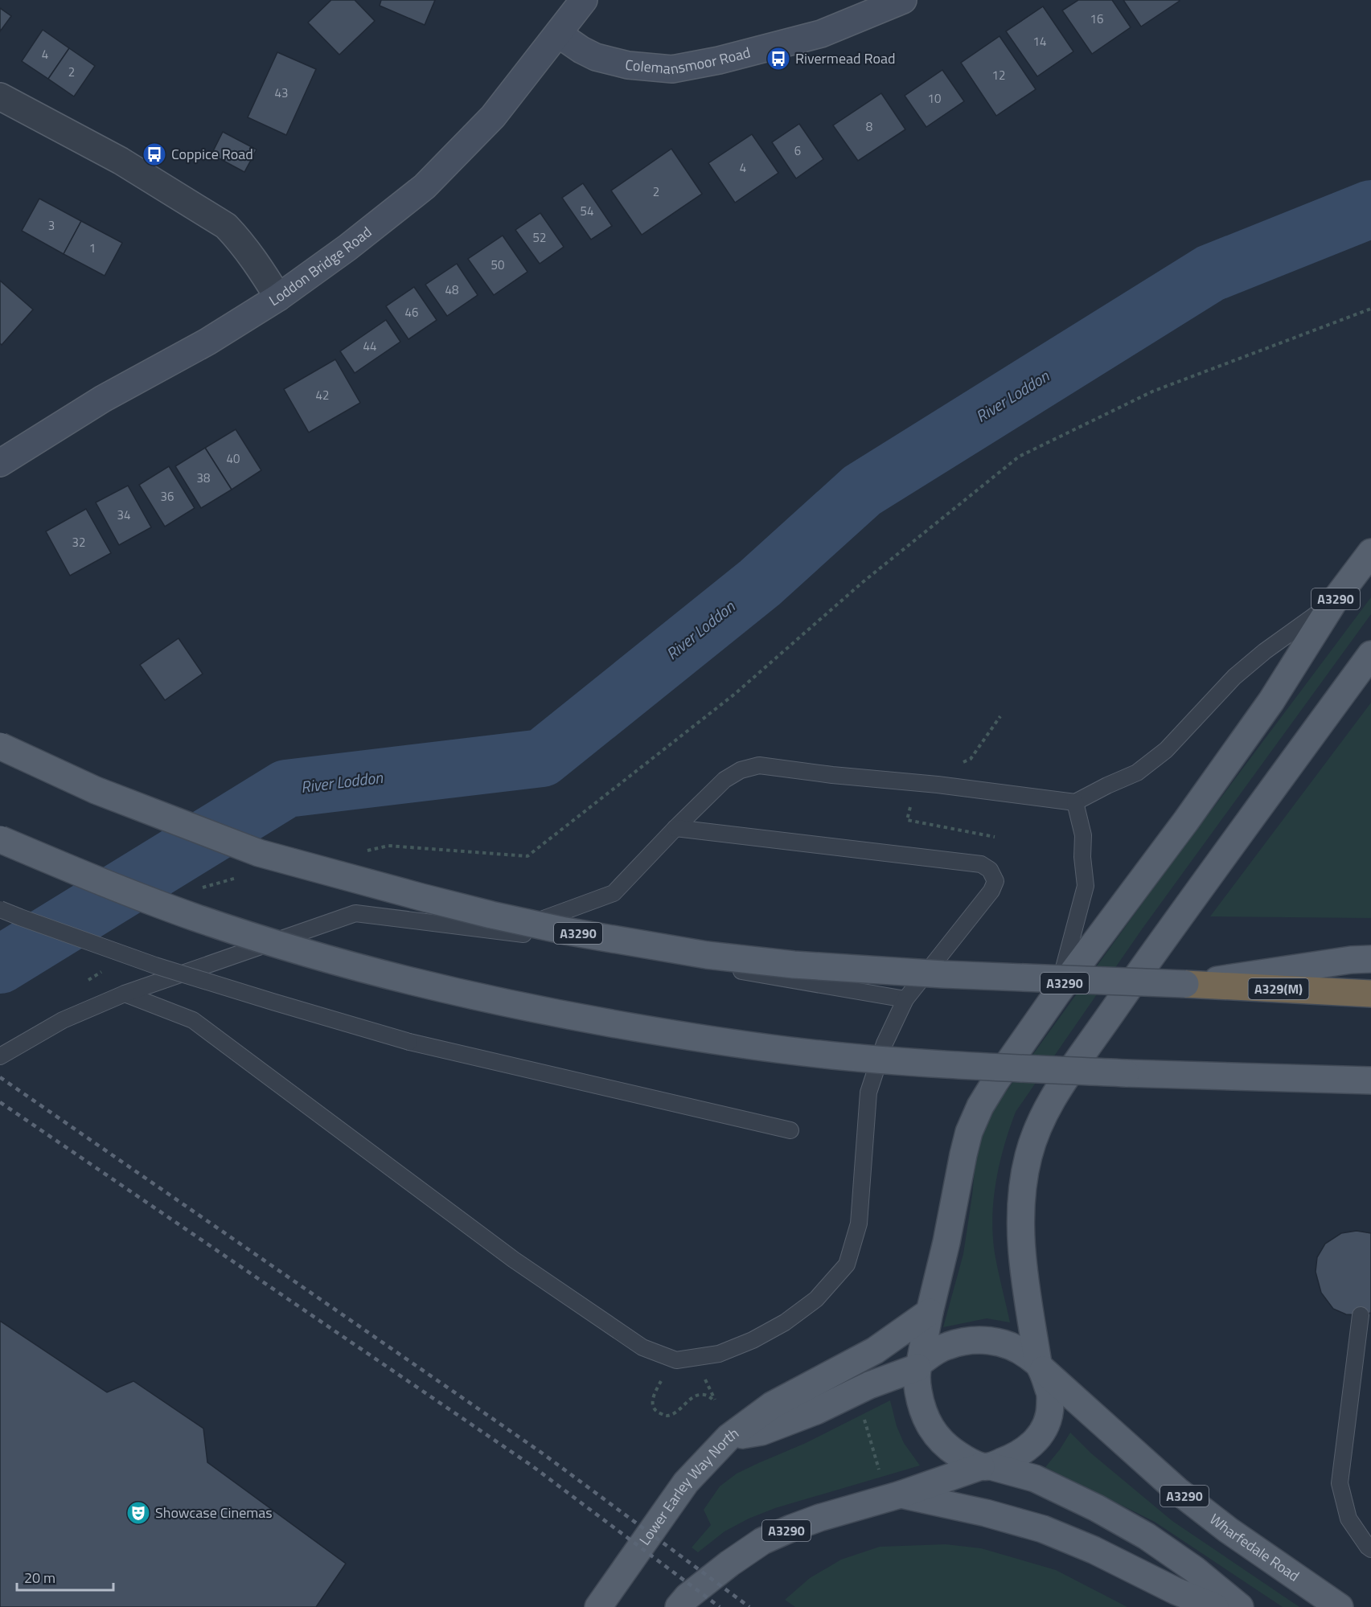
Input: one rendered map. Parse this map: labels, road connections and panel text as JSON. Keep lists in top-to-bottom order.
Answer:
{
  "streets": {
    "highway": ["A329(M)"],
    "main road": ["A3290", "Lower Earley Way North", "Wharfedale Road"],
    "street": ["Colemansmoor Road", "Loddon Bridge Road"]
  },
  "crossings": [
    ["Colemansmoor Road", "Loddon Bridge Road"],
    ["A3290", "A329(M)"],
    ["A3290", "Lower Earley Way North"],
    ["A3290", "Wharfedale Road"],
    ["Lower Earley Way North", "Wharfedale Road"]
  ],
  "water": ["River Loddon"],
  "places": {
    "bus stop": ["Rivermead Road", "Coppice Road"],
    "theatre": ["Showcase Cinemas"]
  },
  "house_numbers": [
    "16",
    "14",
    "4",
    "2",
    "12",
    "43",
    "10",
    "8",
    "6",
    "4",
    "2",
    "54",
    "3",
    "52",
    "1",
    "50",
    "48",
    "46",
    "44",
    "42",
    "40",
    "38",
    "36",
    "34",
    "32"
  ],
  "scale_bar": "20 m"
}
